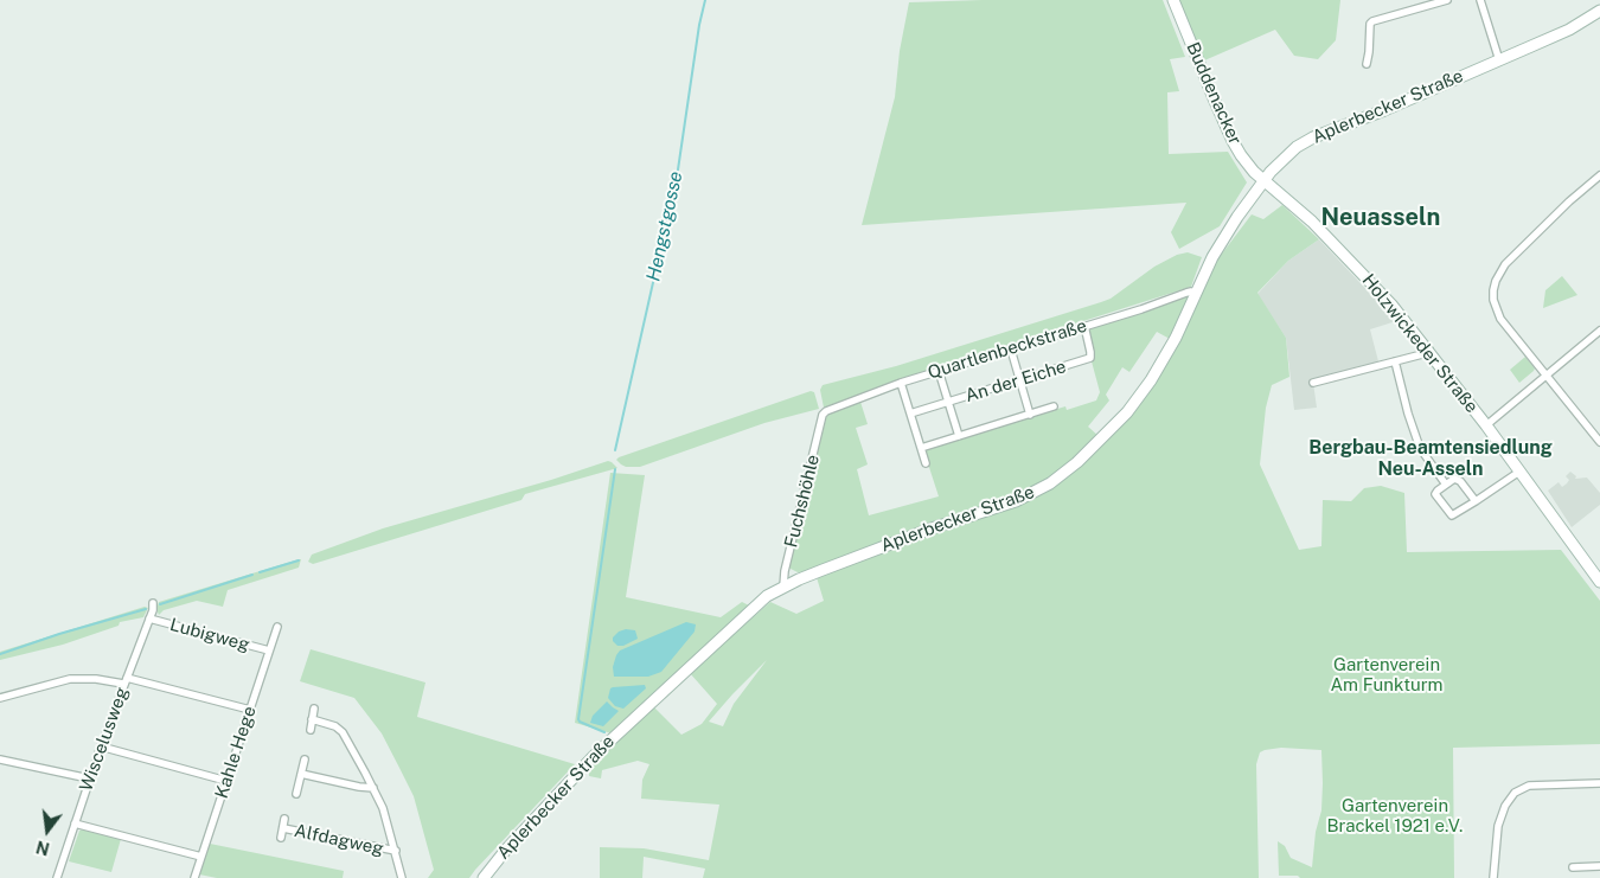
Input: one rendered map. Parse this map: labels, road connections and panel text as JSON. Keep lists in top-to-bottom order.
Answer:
{
  "streets": {
    "main road": ["Buddenacker", "Aplerbecker Straße", "Holzwickeder Straße"],
    "street": [
      "Quartlenbeckstraße",
      "An der Eiche",
      "Fuchshöhle",
      "Lubigweg",
      "Wiscelusweg",
      "Kahle Hege",
      "Alfdagweg"
    ]
  },
  "crossings": [
    ["Buddenacker", "Aplerbecker Straße"],
    ["Buddenacker", "Holzwickeder Straße"],
    ["Aplerbecker Straße", "Holzwickeder Straße"],
    ["Aplerbecker Straße", "Quartlenbeckstraße"],
    ["Aplerbecker Straße", "Fuchshöhle"],
    ["Quartlenbeckstraße", "An der Eiche"],
    ["Quartlenbeckstraße", "Fuchshöhle"],
    ["Lubigweg", "Wiscelusweg"],
    ["Lubigweg", "Kahle Hege"]
  ],
  "districts": ["Neuasseln", "Bergbau-Beamtensiedlung Neu-Asseln"],
  "water": ["Hengstgosse"],
  "parks": ["Gartenverein Am Funkturm", "Gartenverein Brackel 1921 e.V."],
  "north": "bottom"
}
